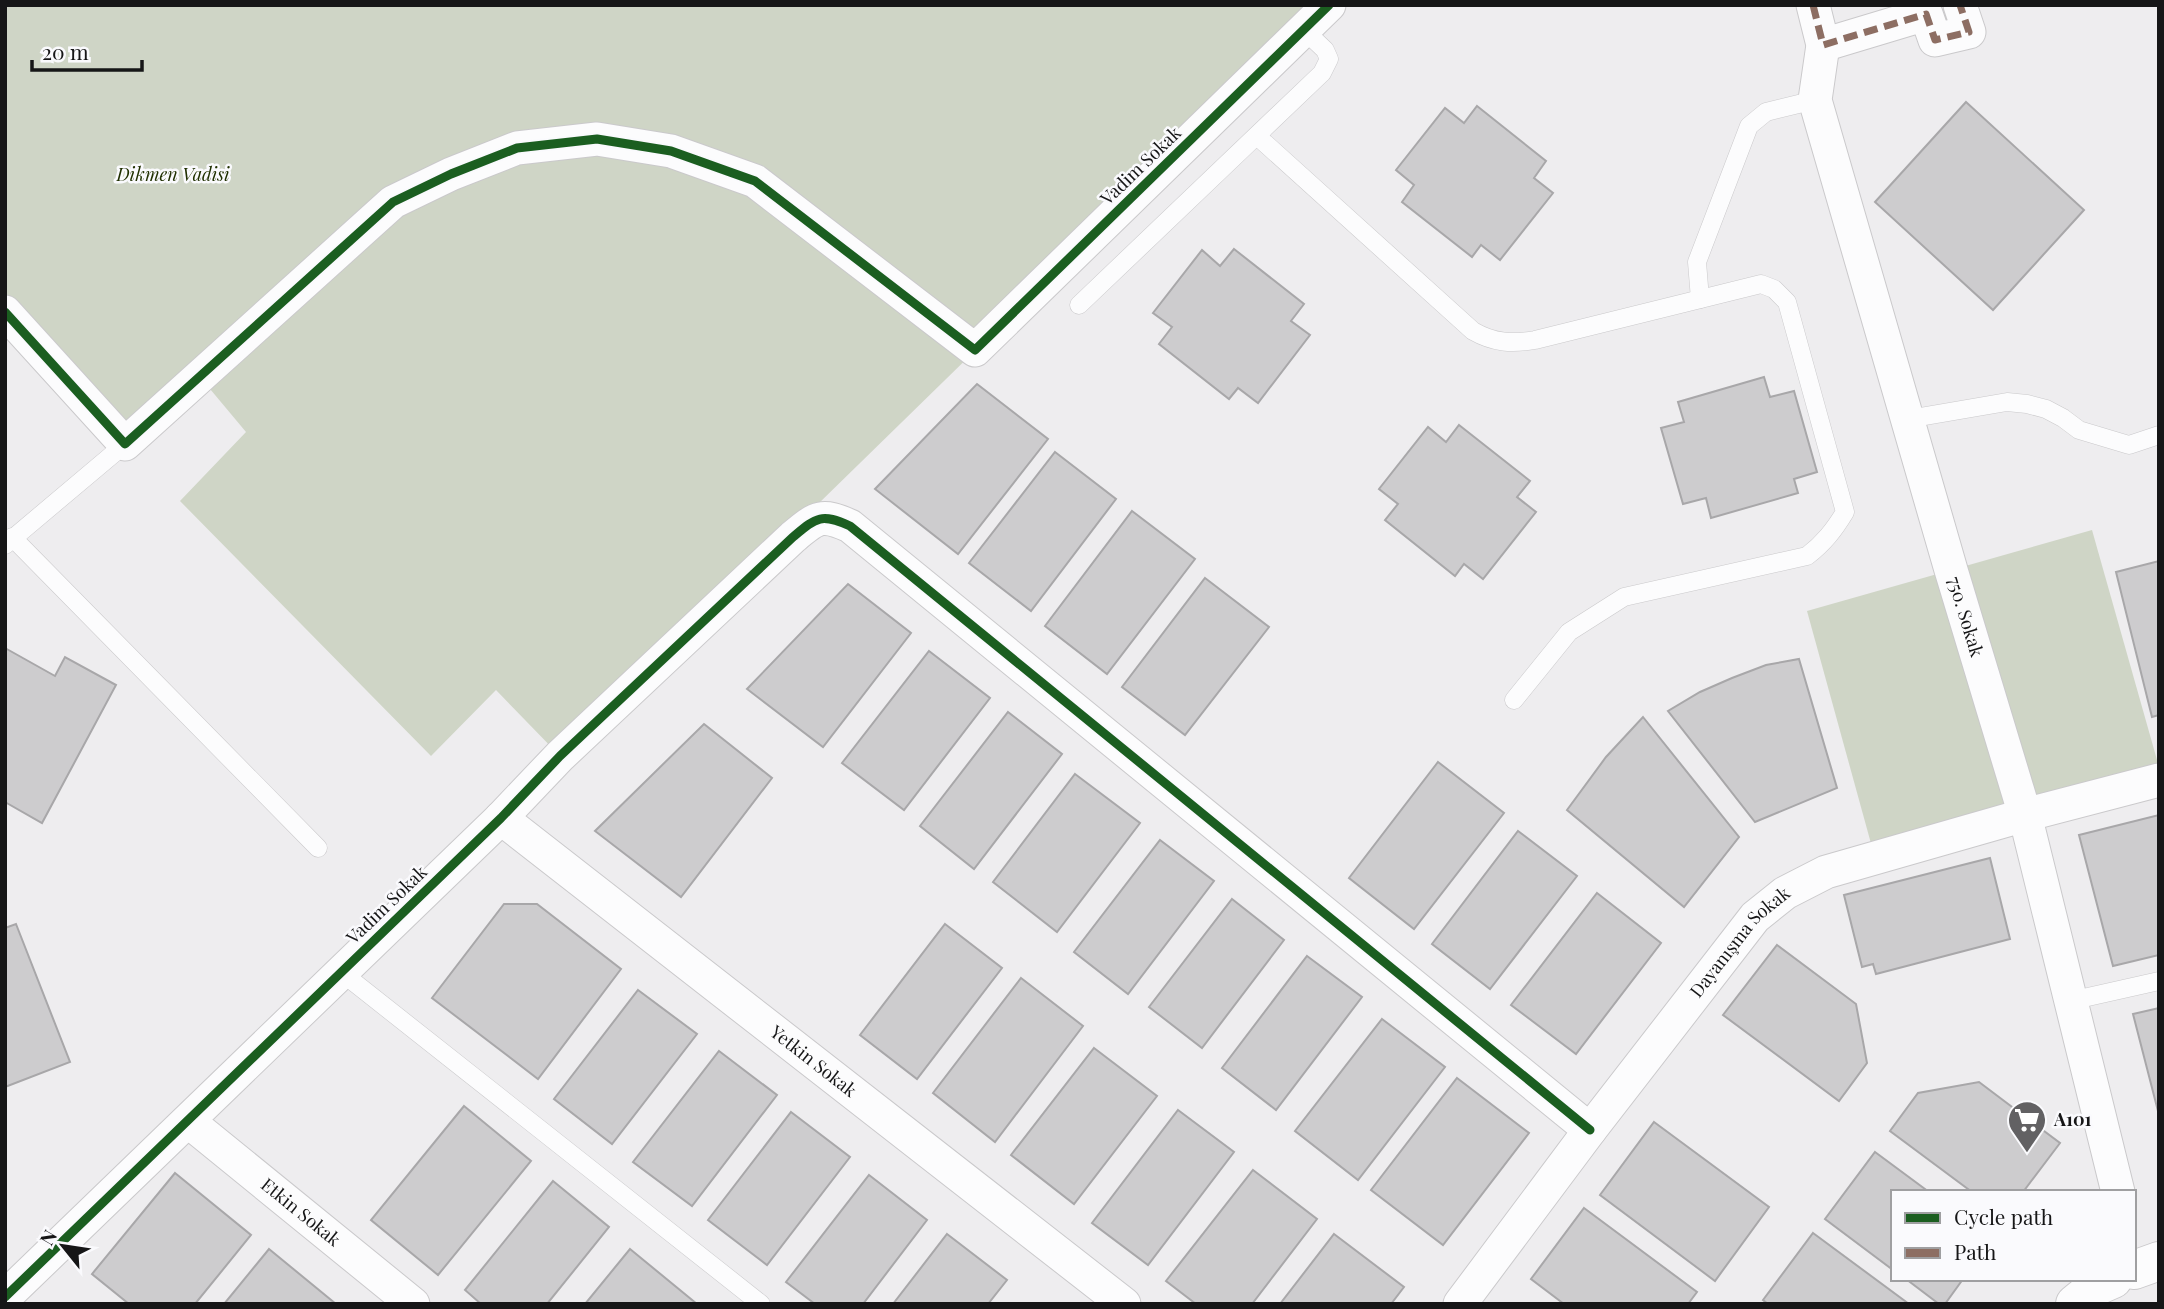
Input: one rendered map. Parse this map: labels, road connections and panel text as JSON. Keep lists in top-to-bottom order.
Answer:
{
  "streets": {
    "street": [
      "Vadim Sokak",
      "750. Sokak",
      "Dayanışma Sokak",
      "Yetkin Sokak",
      "Etkin Sokak"
    ]
  },
  "crossings": [
    ["Vadim Sokak", "Dayanışma Sokak"],
    ["Vadim Sokak", "Yetkin Sokak"],
    ["Vadim Sokak", "Etkin Sokak"],
    ["750. Sokak", "Dayanışma Sokak"]
  ],
  "parks": ["Dikmen Vadisi"],
  "places": {
    "supermarket": ["A101"]
  },
  "legend": ["Cycle path", "Path"],
  "scale_bar": "20 m",
  "north": "top left"
}
